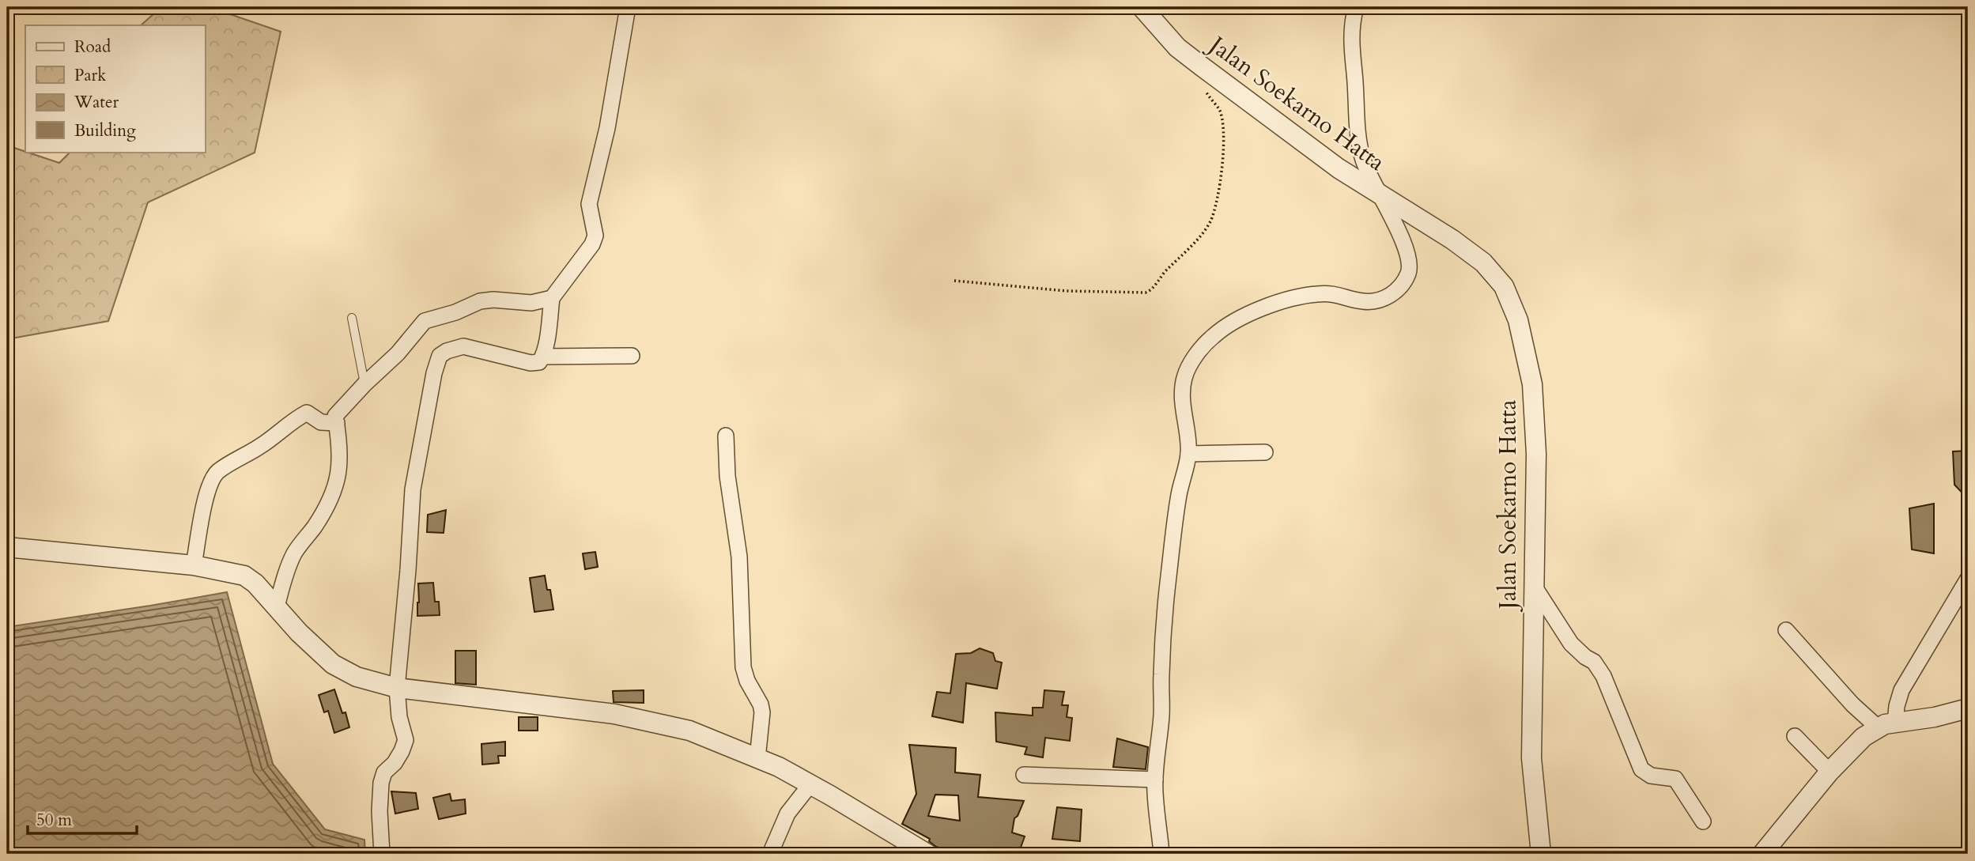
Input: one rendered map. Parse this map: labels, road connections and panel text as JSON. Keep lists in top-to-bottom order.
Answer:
{
  "streets": {
    "street": ["Jalan Soekarno Hatta"]
  },
  "legend": [
    "Road",
    "Park",
    "Water",
    "Building"
  ],
  "scale_bar": "50 m"
}
